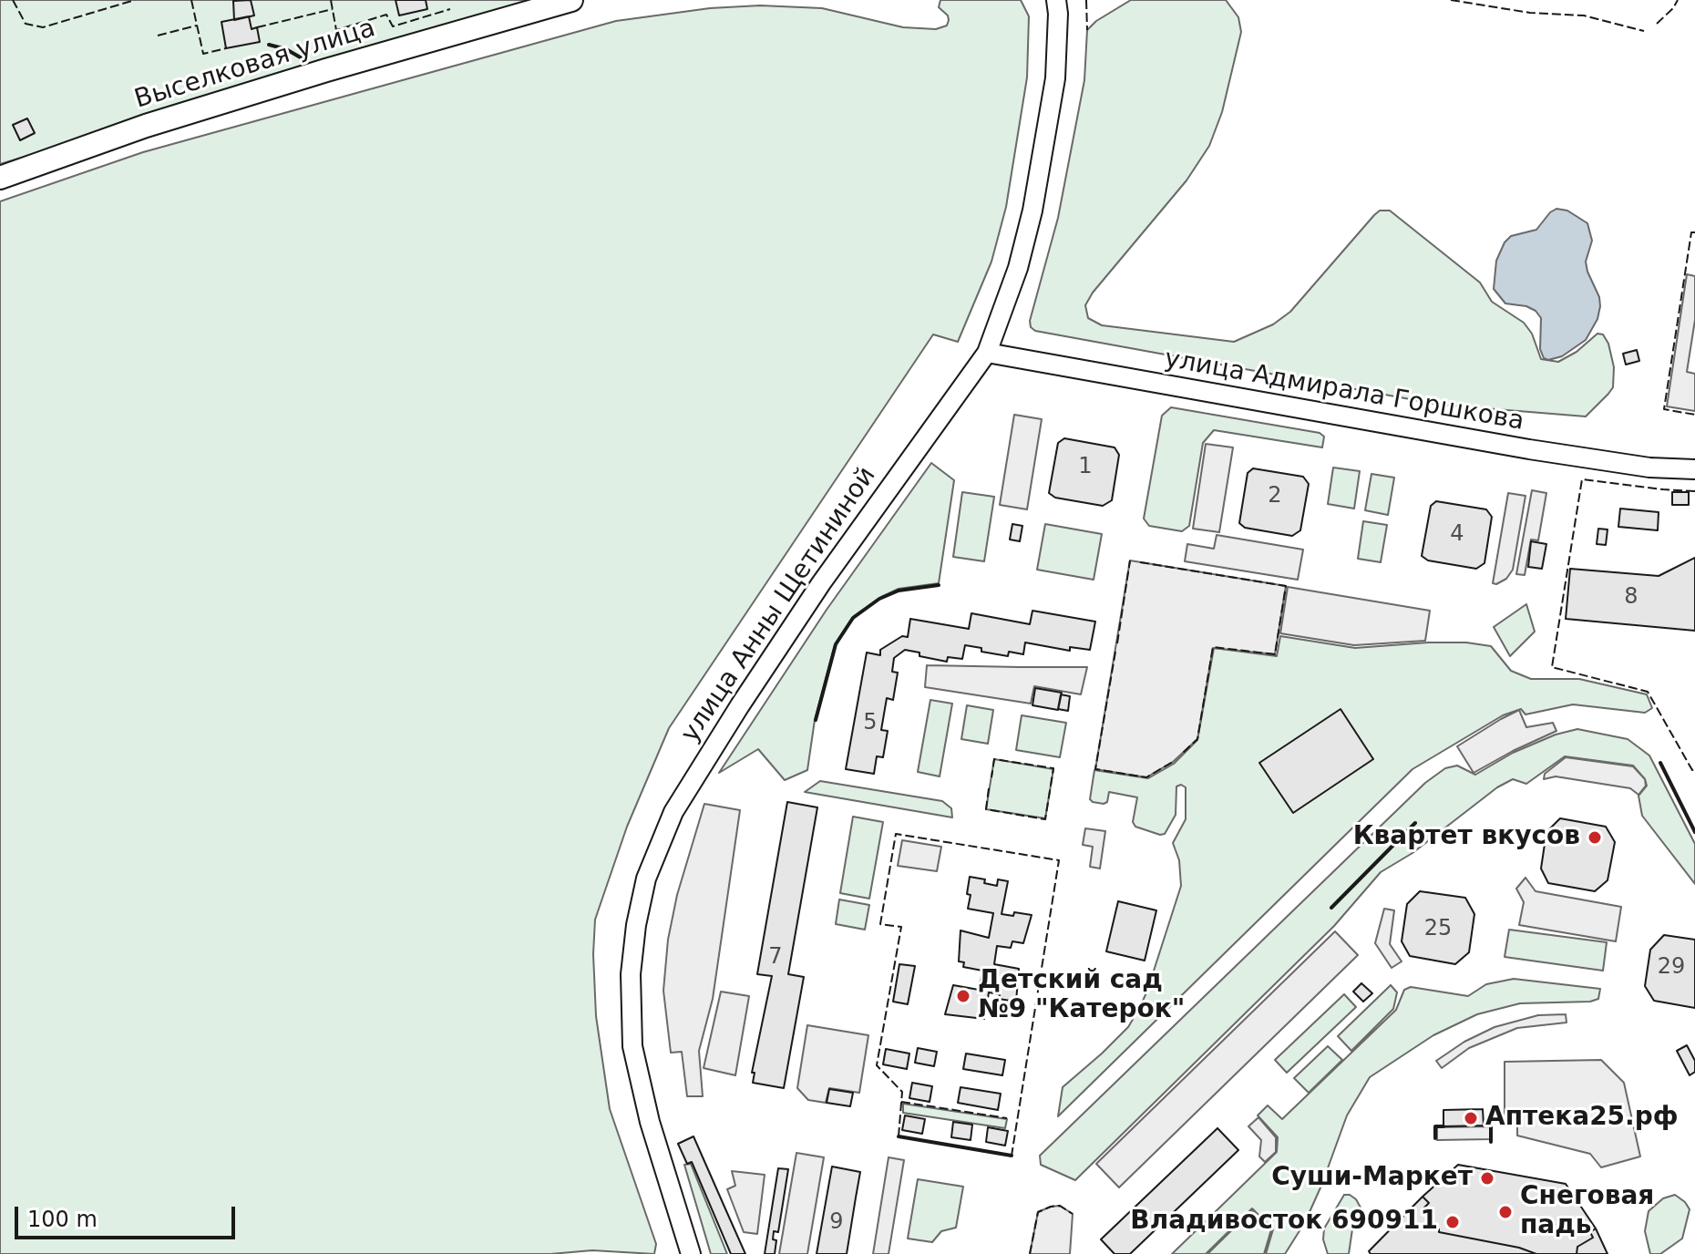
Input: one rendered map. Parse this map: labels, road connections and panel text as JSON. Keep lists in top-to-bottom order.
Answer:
{
  "streets": {
    "main road": ["Выселковая улица", "улица Адмирала Горшкова", "улица Анны Щетининой"]
  },
  "crossings": [
    ["улица Адмирала Горшкова", "улица Анны Щетининой"]
  ],
  "places": [
    "Квартет вкусов",
    "Детский сад №9 \"Катерок\"",
    "Аптека25.рф",
    "Суши-Маркет",
    "Снеговая падь",
    "Владивосток 690911"
  ],
  "house_numbers": [
    "1",
    "2",
    "4",
    "8",
    "5",
    "25",
    "7",
    "29",
    "9"
  ],
  "scale_bar": "100 m"
}
